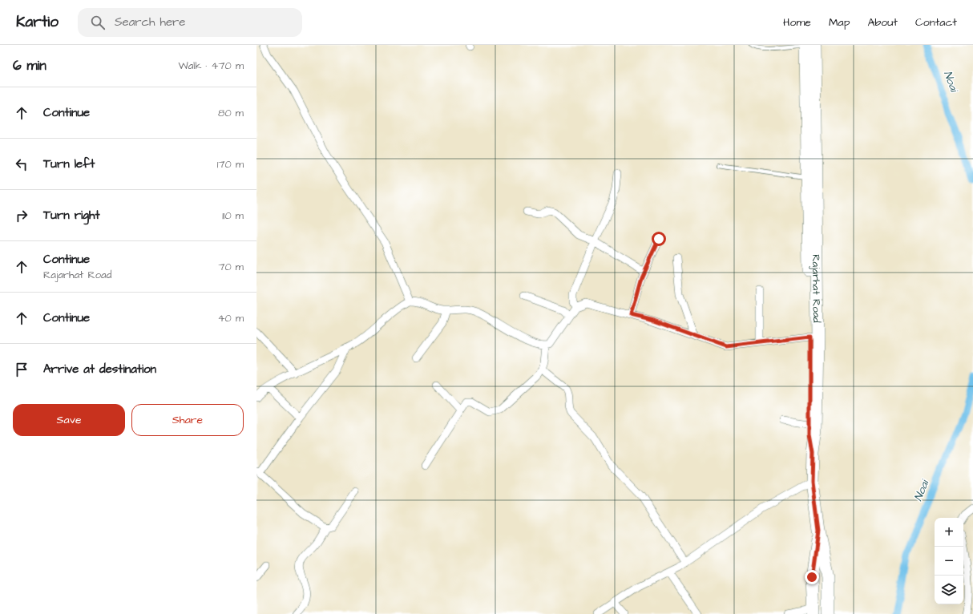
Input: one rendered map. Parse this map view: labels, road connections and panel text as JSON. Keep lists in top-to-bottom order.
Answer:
{
  "streets": {
    "main road": ["Rajarhat Road"]
  },
  "water": ["Noai"],
  "page": {
    "header": "Kartio",
    "search": "Search here",
    "nav": [
      "Home",
      "Map",
      "About",
      "Contact"
    ],
    "heading": ["6 min", "Walk · 470 m"],
    "list": [
      ["Continue", "80 m"],
      ["Turn left", "170 m"],
      ["Turn right", "110 m"],
      ["Continue", "Rajarhat Road", "70 m"],
      ["Continue", "40 m"],
      "Arrive at destination"
    ],
    "buttons": ["Save", "Share"],
    "map_buttons": ["+", "−"]
  }
}
